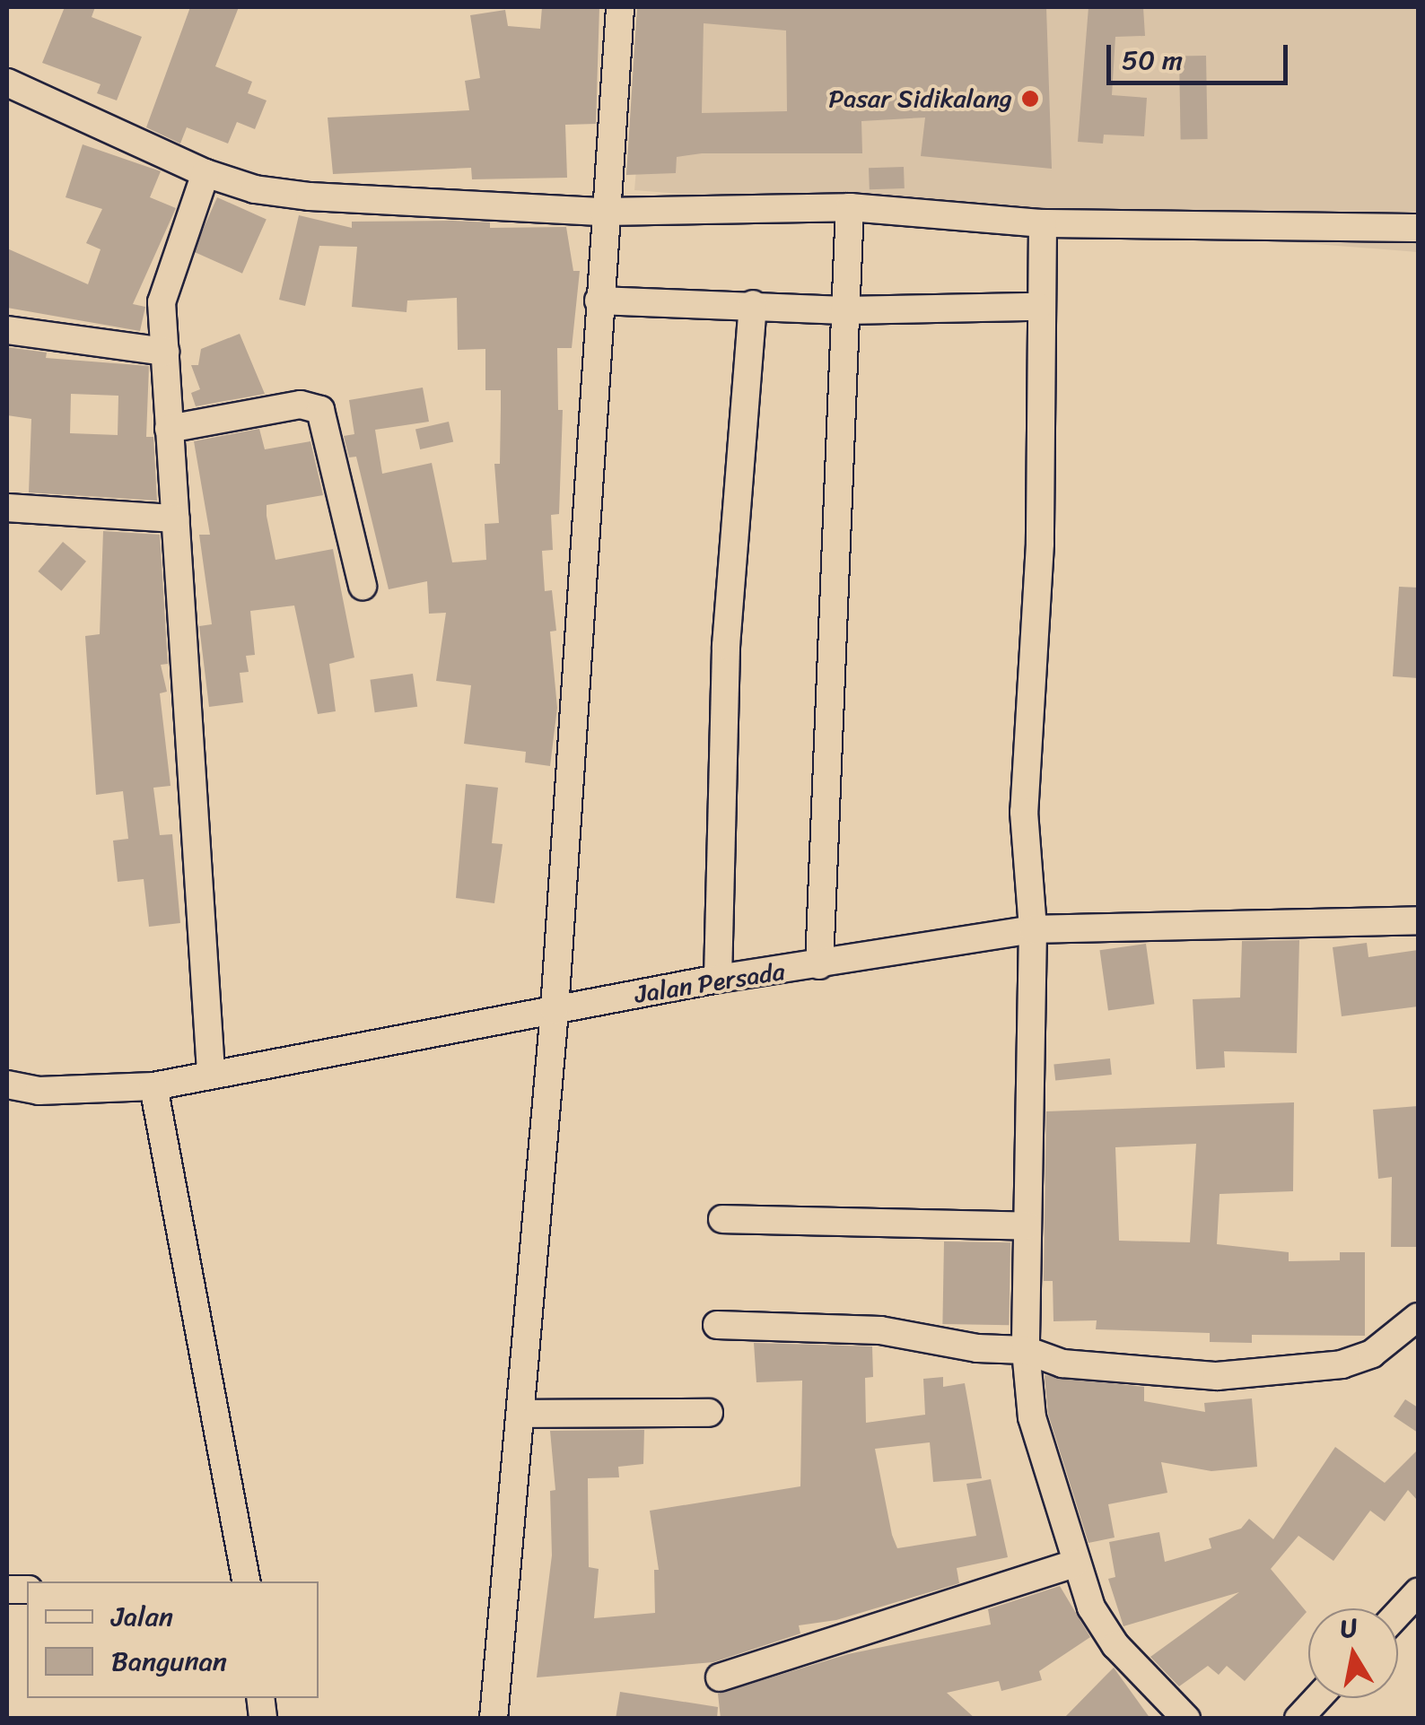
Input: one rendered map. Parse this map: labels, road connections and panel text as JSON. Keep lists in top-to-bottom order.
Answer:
{
  "streets": {
    "street": ["Jalan Persada"]
  },
  "places": ["Pasar Sidikalang"],
  "legend": ["Jalan", "Bangunan"],
  "scale_bar": "50 m",
  "north": "top"
}
